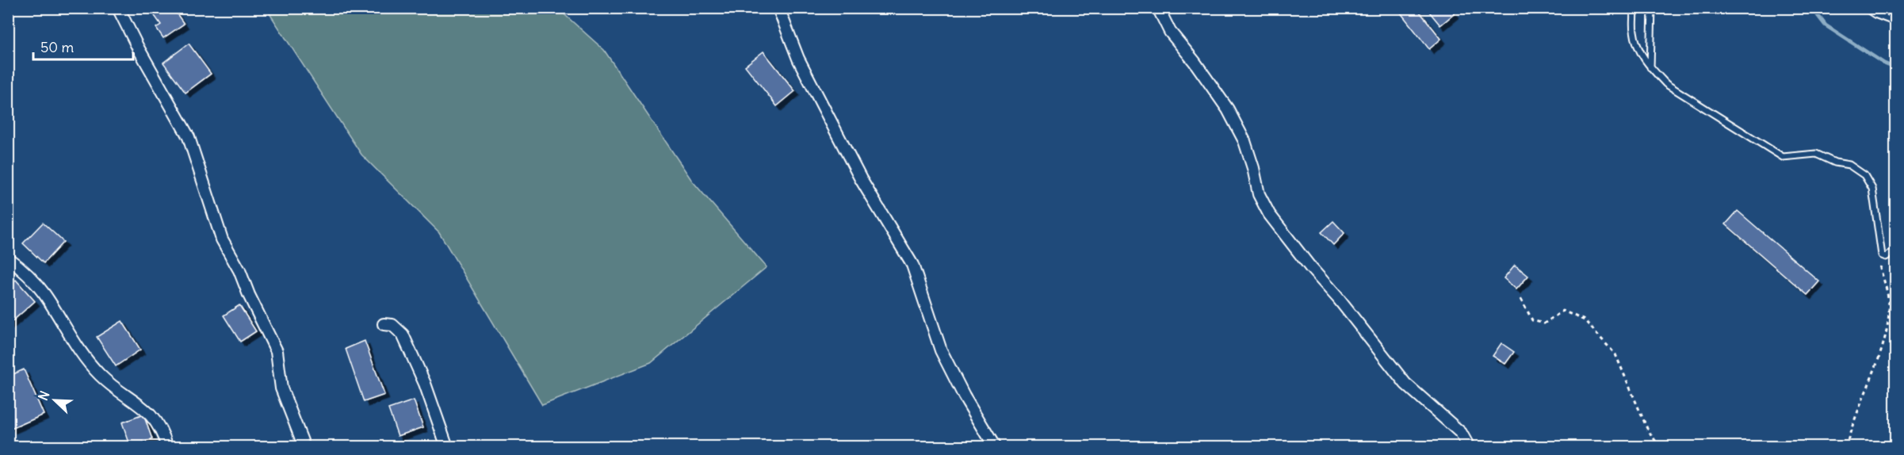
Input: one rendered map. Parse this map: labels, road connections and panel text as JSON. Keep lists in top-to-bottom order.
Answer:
{
  "scale_bar": "50 m",
  "north": "top left"
}
